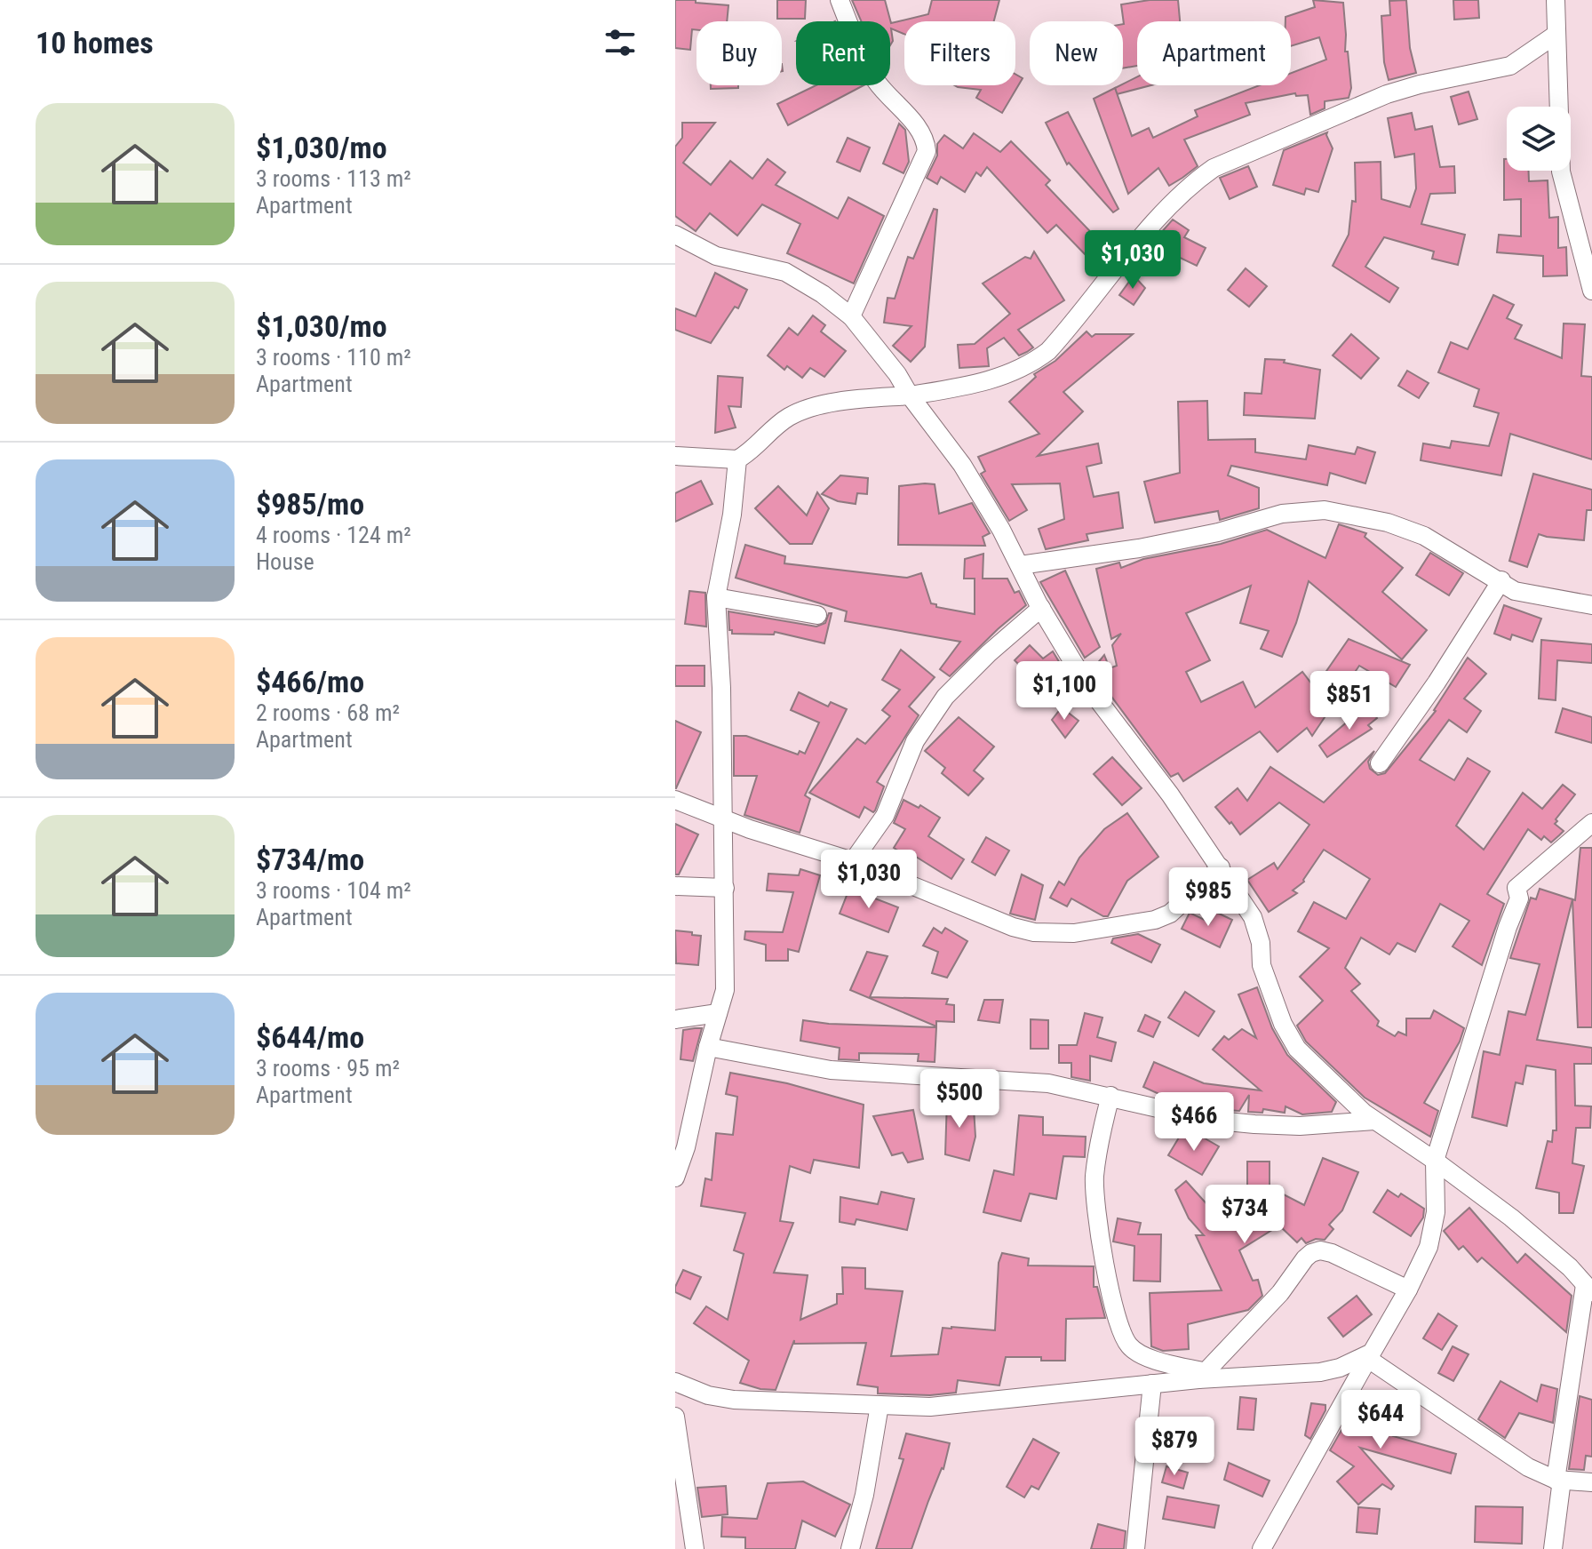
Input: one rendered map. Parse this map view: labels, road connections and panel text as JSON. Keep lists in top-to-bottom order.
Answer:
{
  "page": {
    "heading": "10 homes",
    "chip": [
      "Buy",
      "Rent",
      "Filters",
      "New",
      "Apartment"
    ],
    "list": [
      {
        "name": "$1,030/mo",
        "note": "3 rooms · 113 m² · Apartment"
      },
      {
        "name": "$1,030/mo",
        "note": "3 rooms · 110 m² · Apartment"
      },
      {
        "name": "$985/mo",
        "note": "4 rooms · 124 m² · House"
      },
      {
        "name": "$466/mo",
        "note": "2 rooms · 68 m² · Apartment"
      },
      {
        "name": "$734/mo",
        "note": "3 rooms · 104 m² · Apartment"
      },
      {
        "name": "$644/mo",
        "note": "3 rooms · 95 m² · Apartment"
      }
    ],
    "price": [
      "$1,030",
      "$1,100",
      "$851",
      "$1,030",
      "$985",
      "$500",
      "$466",
      "$734",
      "$644",
      "$879"
    ]
  }
}
